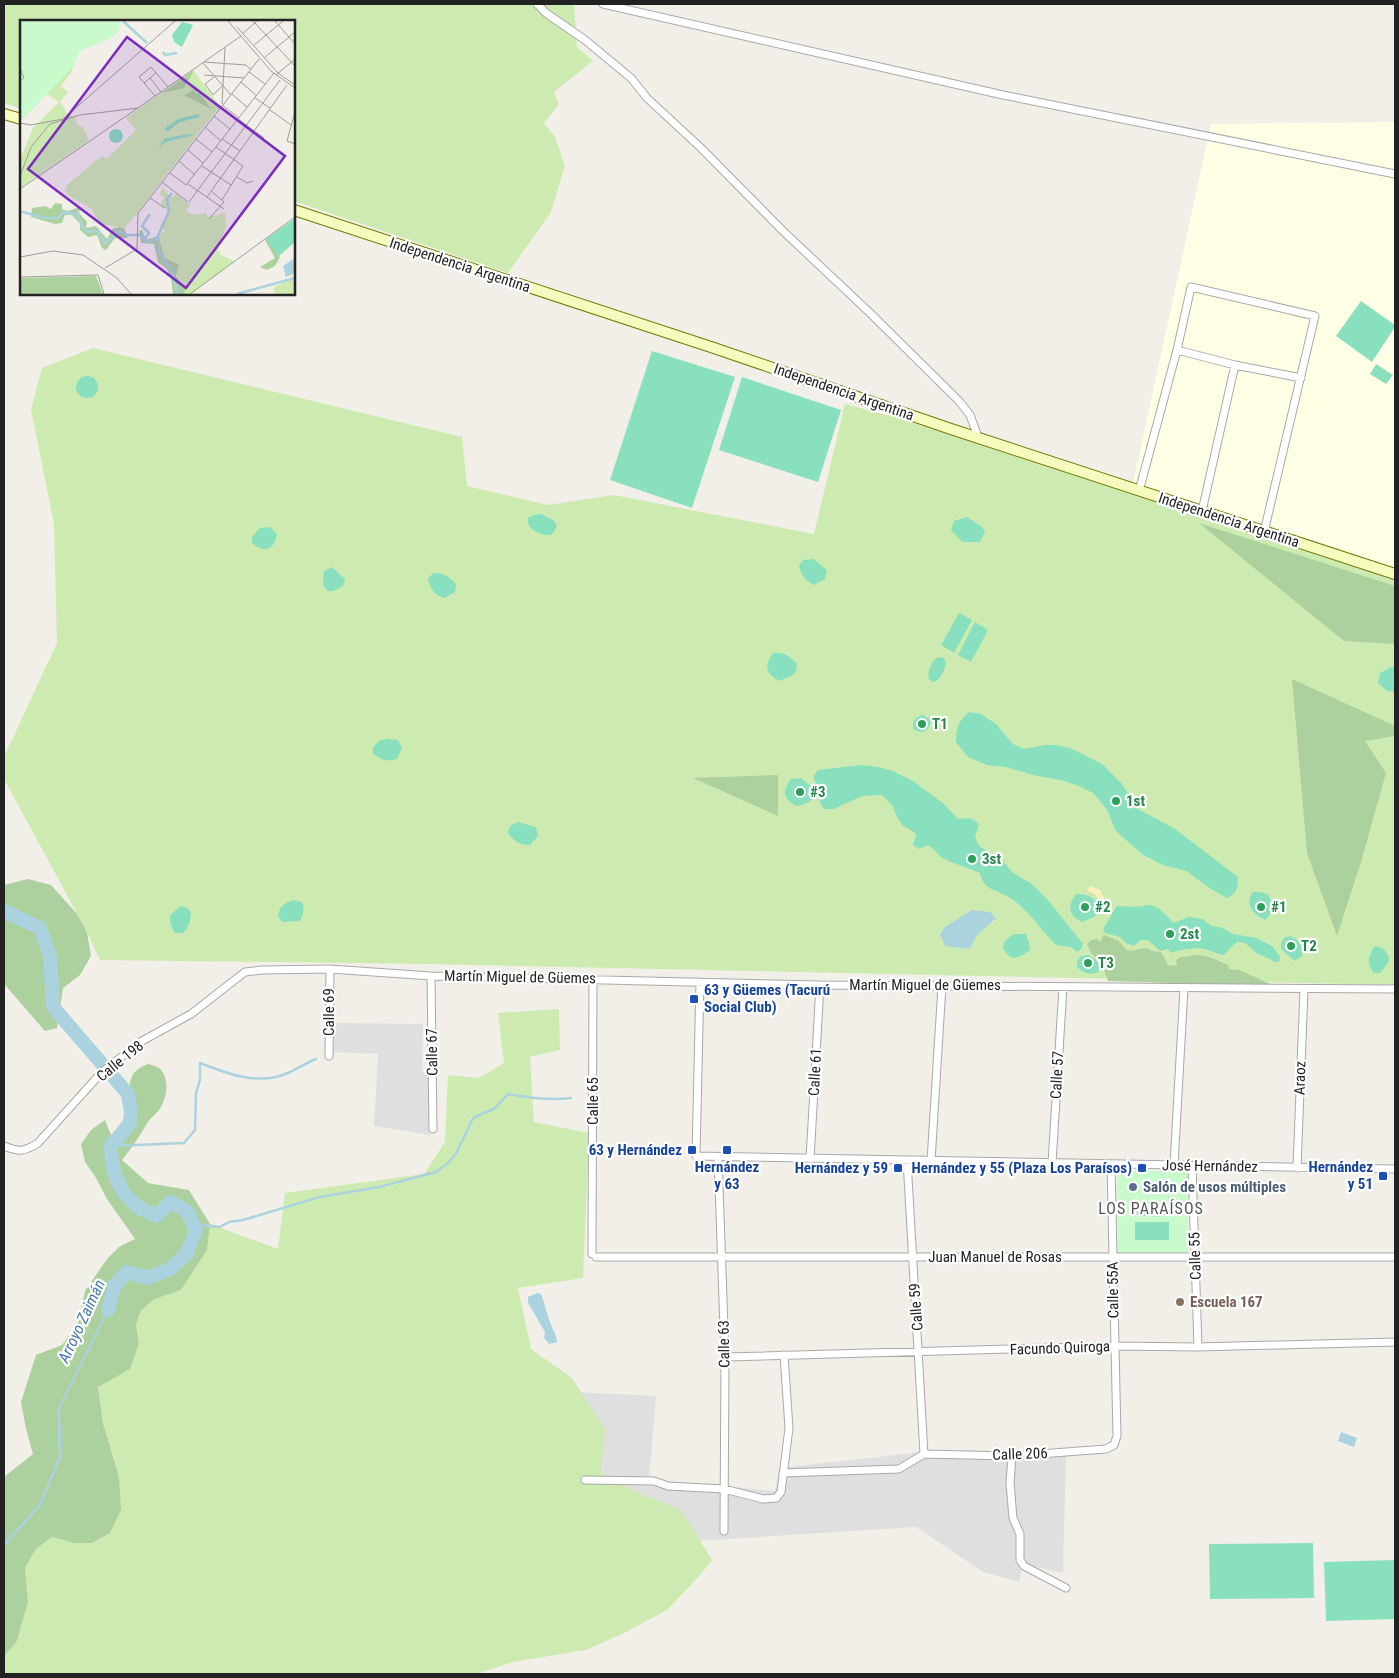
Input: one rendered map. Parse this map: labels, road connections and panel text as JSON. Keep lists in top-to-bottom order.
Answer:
{
  "streets": {
    "street": [
      "Independencia Argentina",
      "Martín Miguel de Güemes",
      "Calle 69",
      "Calle 67",
      "Calle 198",
      "Calle 61",
      "Calle 57",
      "Araoz",
      "Calle 65",
      "José Hernández",
      "Calle 55",
      "Juan Manuel de Rosas",
      "Calle 55A",
      "Calle 59",
      "Calle 63",
      "Facundo Quiroga",
      "Calle 206"
    ]
  },
  "crossings": [
    ["Martín Miguel de Güemes", "Calle 69"],
    ["Martín Miguel de Güemes", "Calle 67"],
    ["Martín Miguel de Güemes", "Calle 198"],
    ["Martín Miguel de Güemes", "Calle 61"],
    ["Martín Miguel de Güemes", "Calle 57"],
    ["Martín Miguel de Güemes", "Araoz"],
    ["Martín Miguel de Güemes", "Calle 65"],
    ["Martín Miguel de Güemes", "José Hernández"],
    ["Calle 61", "José Hernández"],
    ["Calle 57", "José Hernández"],
    ["Araoz", "José Hernández"],
    ["Calle 65", "Juan Manuel de Rosas"],
    ["José Hernández", "Calle 55"],
    ["José Hernández", "Calle 55A"],
    ["José Hernández", "Calle 59"],
    ["José Hernández", "Calle 63"],
    ["Calle 55", "Juan Manuel de Rosas"],
    ["Calle 55", "Facundo Quiroga"],
    ["Juan Manuel de Rosas", "Calle 55A"],
    ["Juan Manuel de Rosas", "Calle 59"],
    ["Juan Manuel de Rosas", "Calle 63"],
    ["Calle 55A", "Facundo Quiroga"],
    ["Calle 55A", "Calle 206"],
    ["Calle 59", "Facundo Quiroga"],
    ["Calle 59", "Calle 206"],
    ["Calle 63", "Facundo Quiroga"]
  ],
  "districts": ["LOS PARAÍSOS"],
  "water": ["Arroyo Zaimán"],
  "places": {
    "other": [
      "T1",
      "#3",
      "1st",
      "3st",
      "#2",
      "#1",
      "2st",
      "T2",
      "T3",
      "Salón de usos múltiples",
      "Escuela 167"
    ],
    "transit": [
      "63 y Güemes (Tacurú Social Club)",
      "63 y Hernández",
      "Hernández y 63",
      "Hernández y 59",
      "Hernández y 55 (Plaza Los Paraísos)",
      "Hernández y 51"
    ]
  }
}
